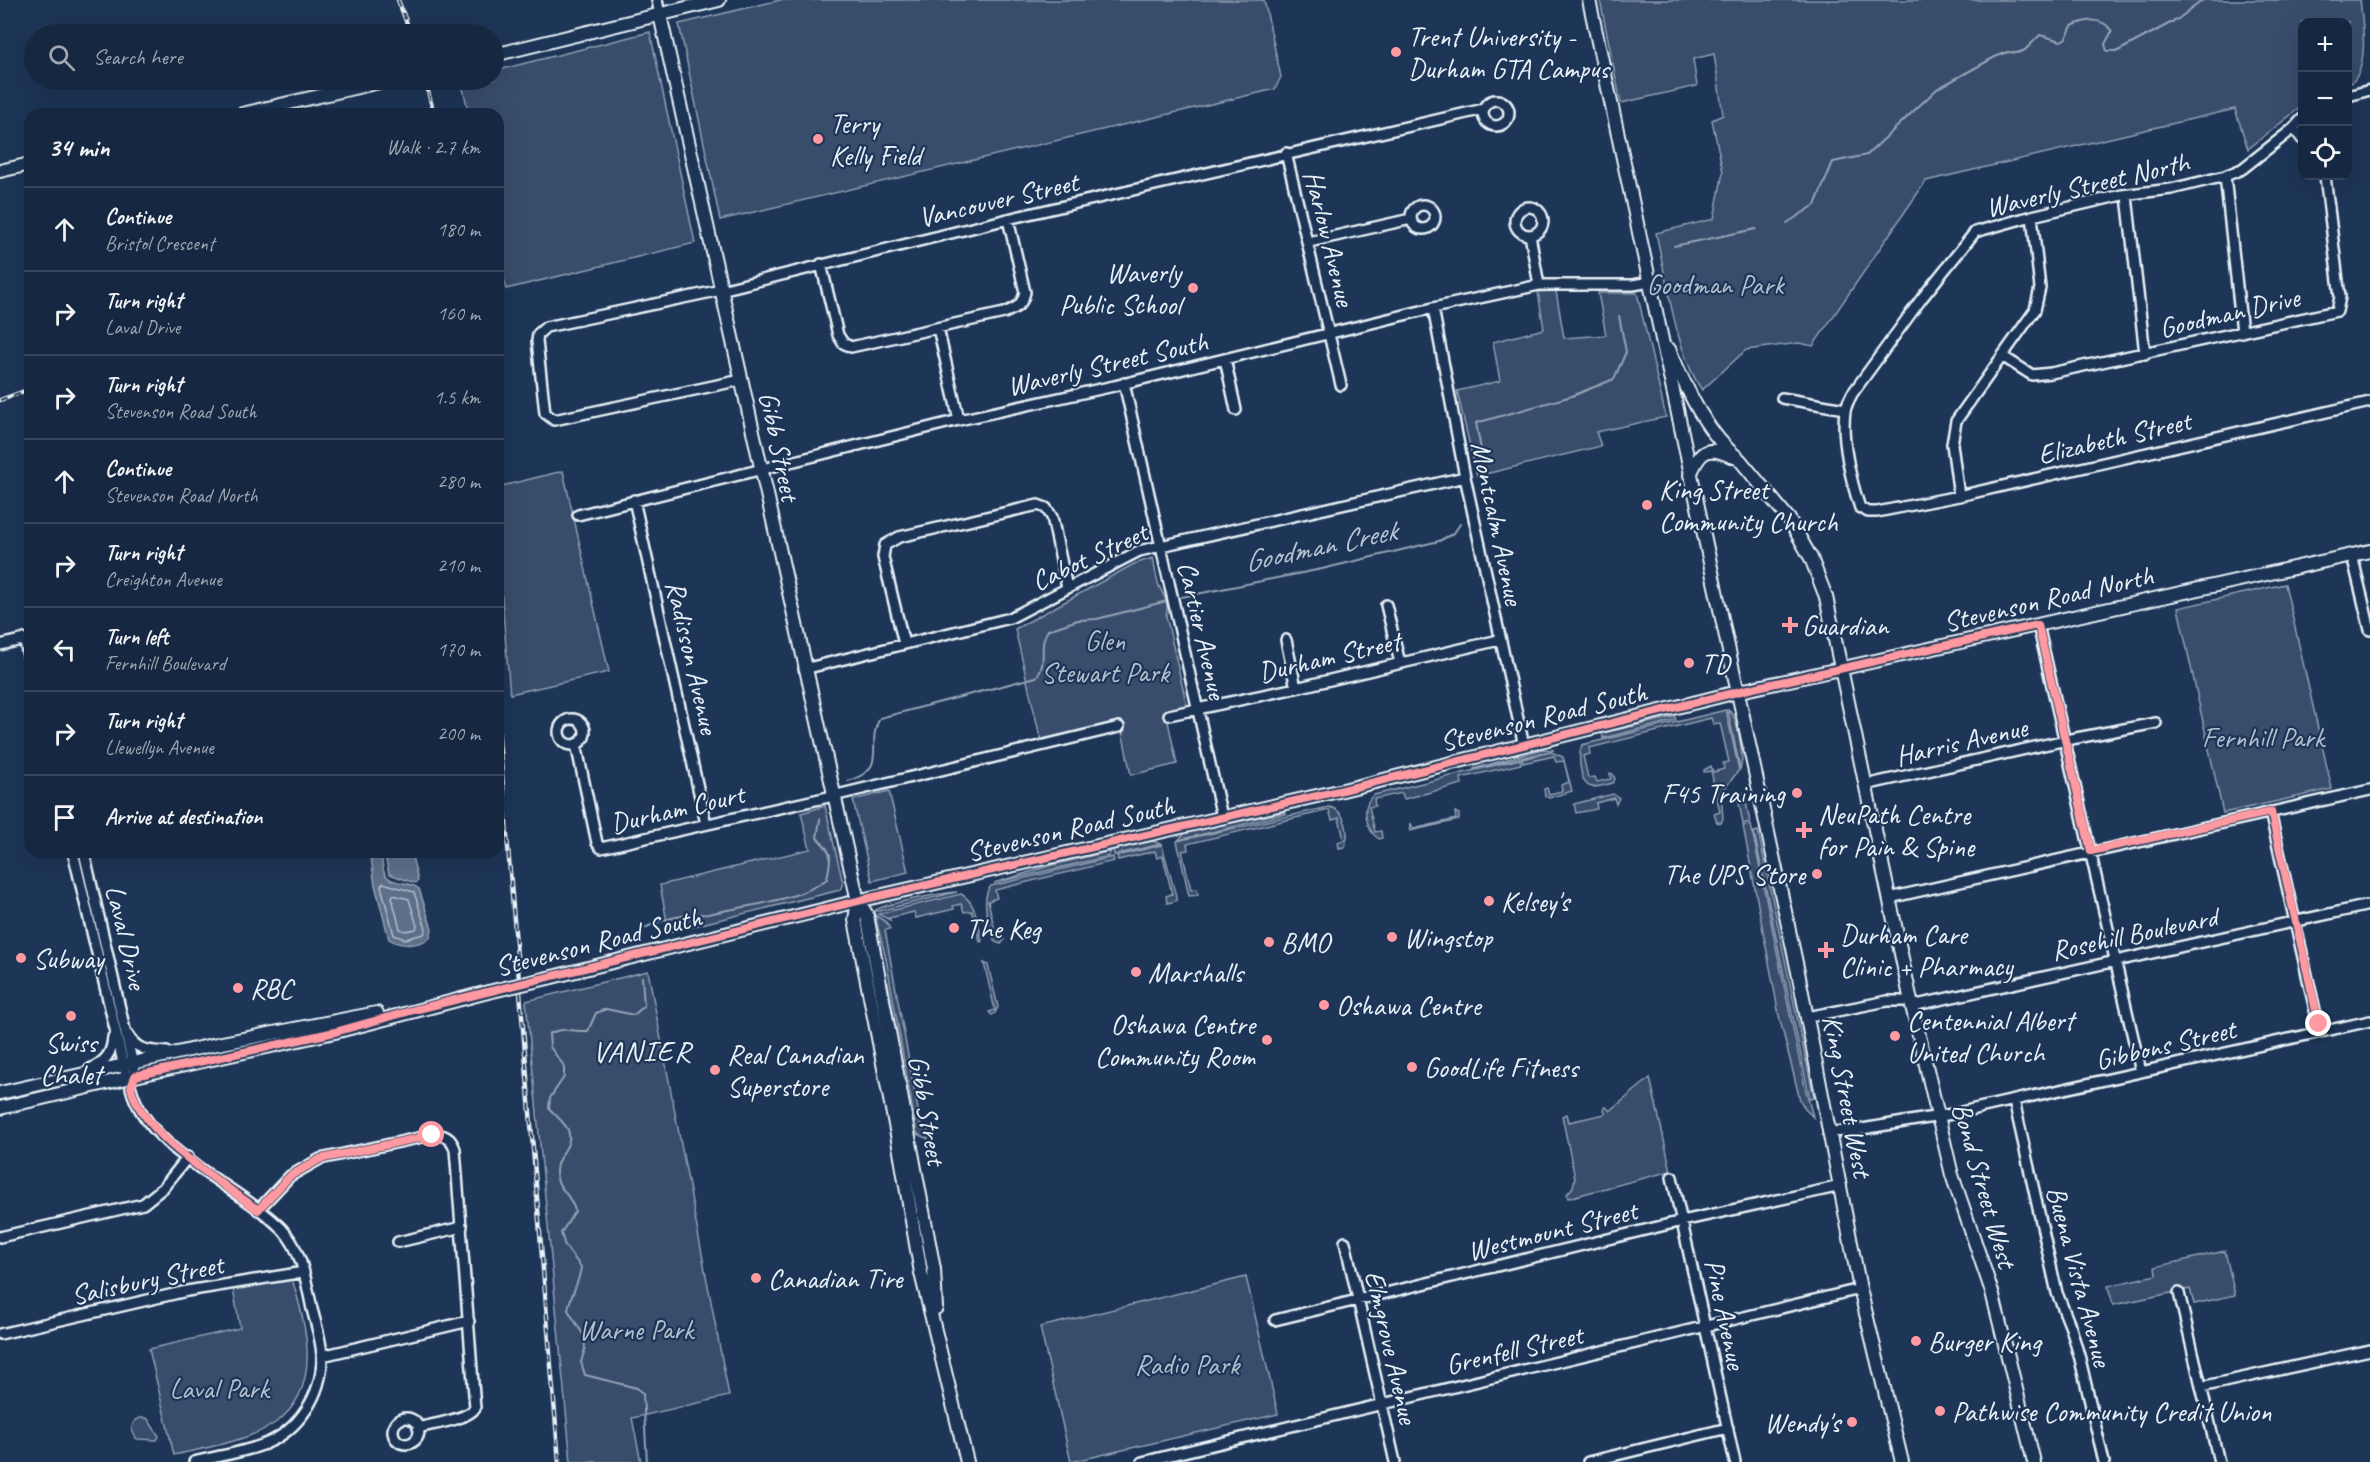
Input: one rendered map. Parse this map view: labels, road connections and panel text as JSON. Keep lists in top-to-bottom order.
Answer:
{
  "streets": {
    "main road": [
      "Gibb Street",
      "Stevenson Road North",
      "Stevenson Road South",
      "King Street West",
      "Bond Street West"
    ],
    "street": [
      "Waverly Street North",
      "Vancouver Street",
      "Harlow Avenue",
      "Goodman Drive",
      "Waverly Street South",
      "Elizabeth Street",
      "Montcalm Avenue",
      "Cabot Street",
      "Cartier Avenue",
      "Durham Street",
      "Radisson Avenue",
      "Harris Avenue",
      "Durham Court",
      "Rosehill Boulevard",
      "Laval Drive",
      "Gibbons Street",
      "Westmount Street",
      "Buena Vista Avenue",
      "Salisbury Street",
      "Pine Avenue",
      "Elmgrove Avenue",
      "Grenfell Street"
    ]
  },
  "crossings": [
    ["Waverly Street North", "Elizabeth Street"],
    ["Vancouver Street", "Harlow Avenue"],
    ["Vancouver Street", "Gibb Street"],
    ["Harlow Avenue", "Waverly Street South"],
    ["Waverly Street South", "Gibb Street"],
    ["Waverly Street South", "Montcalm Avenue"],
    ["Waverly Street South", "Cartier Avenue"],
    ["Waverly Street South", "Radisson Avenue"],
    ["Waverly Street South", "King Street West"],
    ["Gibb Street", "Cabot Street"],
    ["Gibb Street", "Stevenson Road South"],
    ["Gibb Street", "Durham Court"],
    ["Montcalm Avenue", "Cabot Street"],
    ["Montcalm Avenue", "Durham Street"],
    ["Montcalm Avenue", "Stevenson Road South"],
    ["Cabot Street", "Cartier Avenue"],
    ["Stevenson Road North", "Stevenson Road South"],
    ["Stevenson Road North", "King Street West"],
    ["Stevenson Road North", "Bond Street West"],
    ["Cartier Avenue", "Durham Street"],
    ["Cartier Avenue", "Stevenson Road South"],
    ["Radisson Avenue", "Durham Court"],
    ["Stevenson Road South", "Laval Drive"],
    ["Stevenson Road South", "King Street West"],
    ["Harris Avenue", "Bond Street West"],
    ["Rosehill Boulevard", "King Street West"],
    ["Rosehill Boulevard", "Bond Street West"],
    ["Laval Drive", "Salisbury Street"],
    ["Gibbons Street", "King Street West"],
    ["Gibbons Street", "Bond Street West"],
    ["Gibbons Street", "Buena Vista Avenue"],
    ["King Street West", "Bond Street West"],
    ["King Street West", "Westmount Street"],
    ["King Street West", "Grenfell Street"],
    ["Westmount Street", "Pine Avenue"],
    ["Westmount Street", "Elmgrove Avenue"],
    ["Pine Avenue", "Grenfell Street"],
    ["Elmgrove Avenue", "Grenfell Street"]
  ],
  "districts": ["VANIER"],
  "water": ["Goodman Creek"],
  "parks": [
    "Goodman Park",
    "Glen Stewart Park",
    "Fernhill Park",
    "Warne Park",
    "Radio Park",
    "Laval Park"
  ],
  "places": {
    "other": [
      "Trent University - Durham GTA Campus",
      "Terry Kelly Field",
      "Waverly Public School",
      "King Street Community Church",
      "TD",
      "F45 Training",
      "The UPS Store",
      "Kelsey's",
      "The Keg",
      "Wingstop",
      "BMO",
      "Subway",
      "Marshalls",
      "RBC",
      "Oshawa Centre",
      "Swiss Chalet",
      "Centennial Albert United Church",
      "Oshawa Centre Community Room",
      "GoodLife Fitness",
      "Real Canadian Superstore",
      "Canadian Tire",
      "Burger King",
      "Pathwise Community Credit Union",
      "Wendy's"
    ],
    "health": ["Guardian", "NeuPath Centre for Pain & Spine", "Durham Care Clinic + Pharmacy"]
  },
  "page": {
    "map_buttons": ["+", "−"],
    "search": "Search here",
    "heading": ["34 min", "Walk · 2.7 km"],
    "list": [
      ["Continue", "Bristol Crescent", "180 m"],
      ["Turn right", "Laval Drive", "160 m"],
      ["Turn right", "Stevenson Road South", "1.5 km"],
      ["Continue", "Stevenson Road North", "280 m"],
      ["Turn right", "Creighton Avenue", "210 m"],
      ["Turn left", "Fernhill Boulevard", "170 m"],
      ["Turn right", "Llewellyn Avenue", "200 m"],
      "Arrive at destination"
    ]
  }
}
